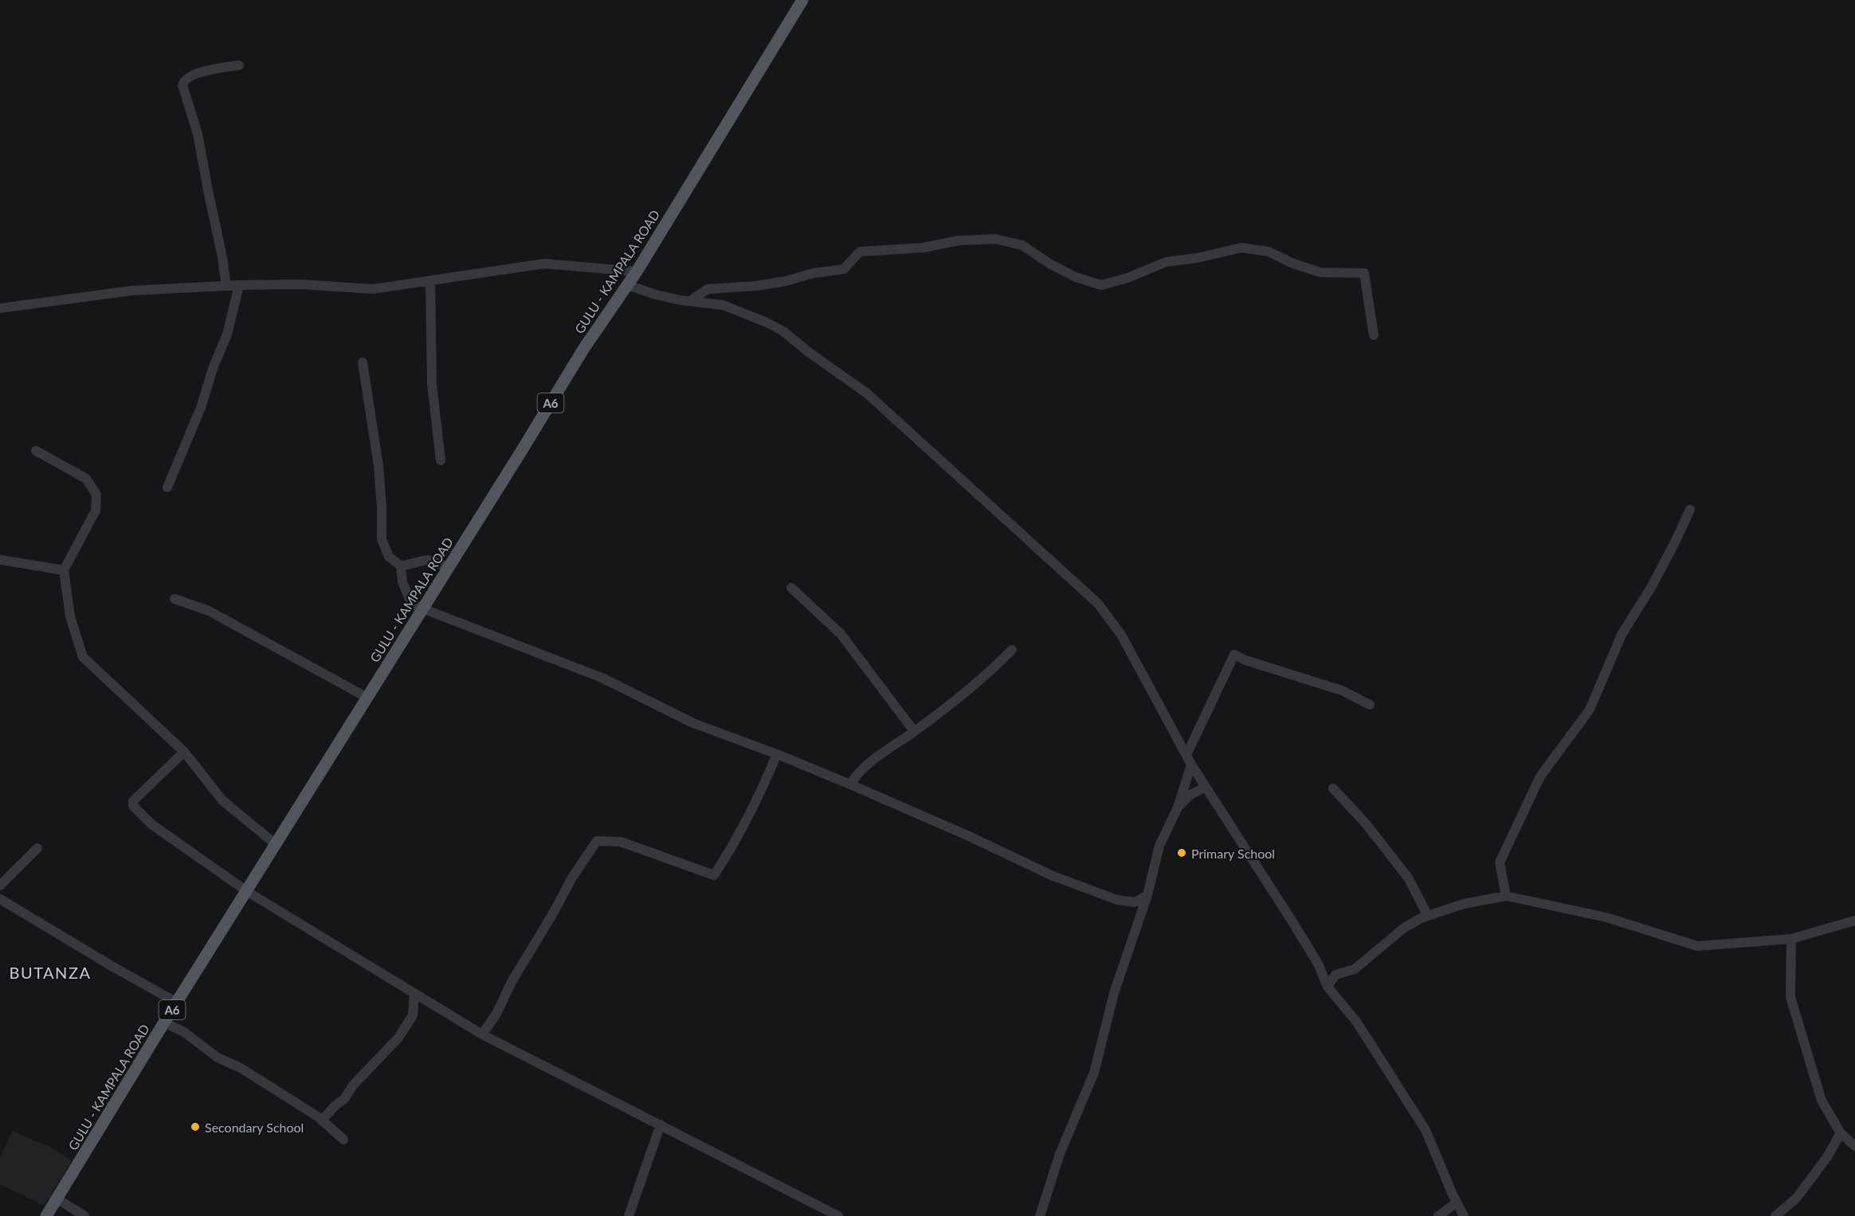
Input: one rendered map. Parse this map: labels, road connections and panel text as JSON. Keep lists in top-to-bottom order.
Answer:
{
  "streets": {
    "main road": ["GULU - KAMPALA ROAD", "A6"]
  },
  "districts": ["BUTANZA"],
  "places": ["Primary School", "Secondary School"]
}
